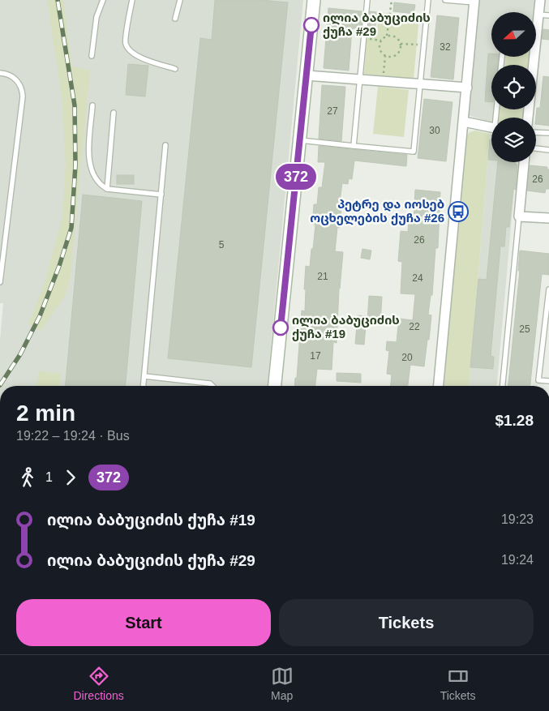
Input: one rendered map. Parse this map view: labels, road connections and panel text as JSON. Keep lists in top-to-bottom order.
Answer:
{
  "places": {
    "other": ["ილია ბაბუციძის ქუჩა #29", "ილია ბაბუციძის ქუჩა #19"],
    "bus stop": ["პეტრე და იოსებ ოცხელების ქუჩა #26"]
  },
  "lines": ["bus line 372"],
  "house_numbers": [
    "32",
    "27",
    "30",
    "26",
    "26",
    "5",
    "21",
    "24",
    "22",
    "25",
    "17",
    "20"
  ],
  "north": "left",
  "page": {
    "on_map": "372",
    "heading": ["2 min", "19:22 – 19:24 · Bus", "$1.28"],
    "legs": ["1", "372"],
    "list": [
      {
        "name": "ილია ბაბუციძის ქუჩა #19",
        "value": "19:23"
      },
      {
        "name": "ილია ბაბუციძის ქუჩა #29",
        "value": "19:24"
      }
    ],
    "buttons": ["Start", "Tickets"],
    "tabs": ["Directions", "Map", "Tickets"]
  }
}
